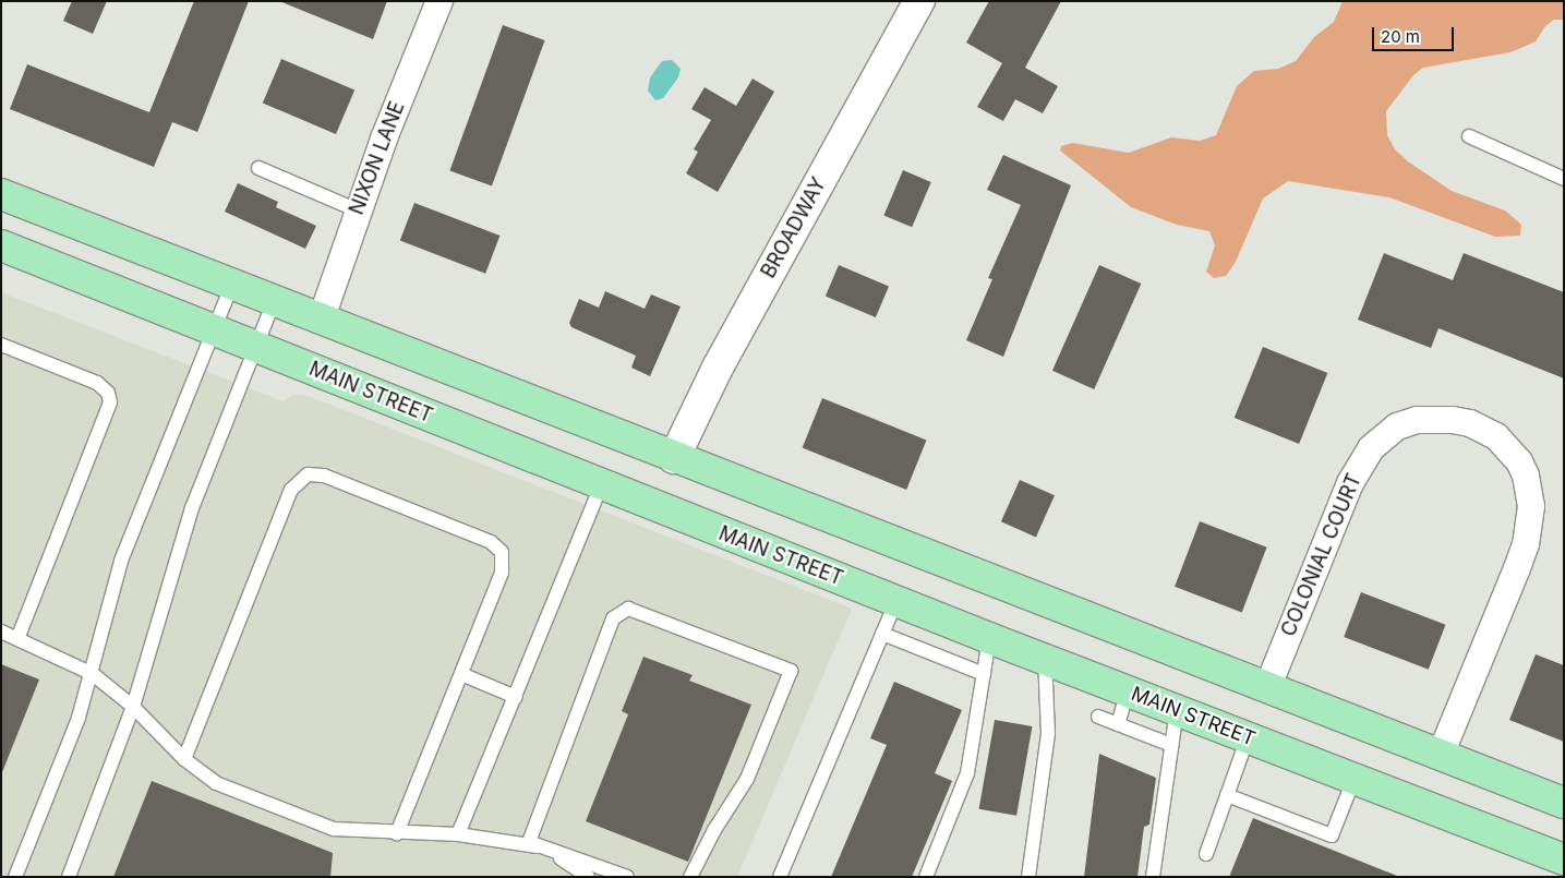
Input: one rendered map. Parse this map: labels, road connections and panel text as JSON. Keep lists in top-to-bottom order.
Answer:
{
  "streets": {
    "main road": ["BROADWAY", "MAIN STREET"],
    "street": ["NIXON LANE", "COLONIAL COURT"]
  },
  "scale_bar": "20 m"
}
